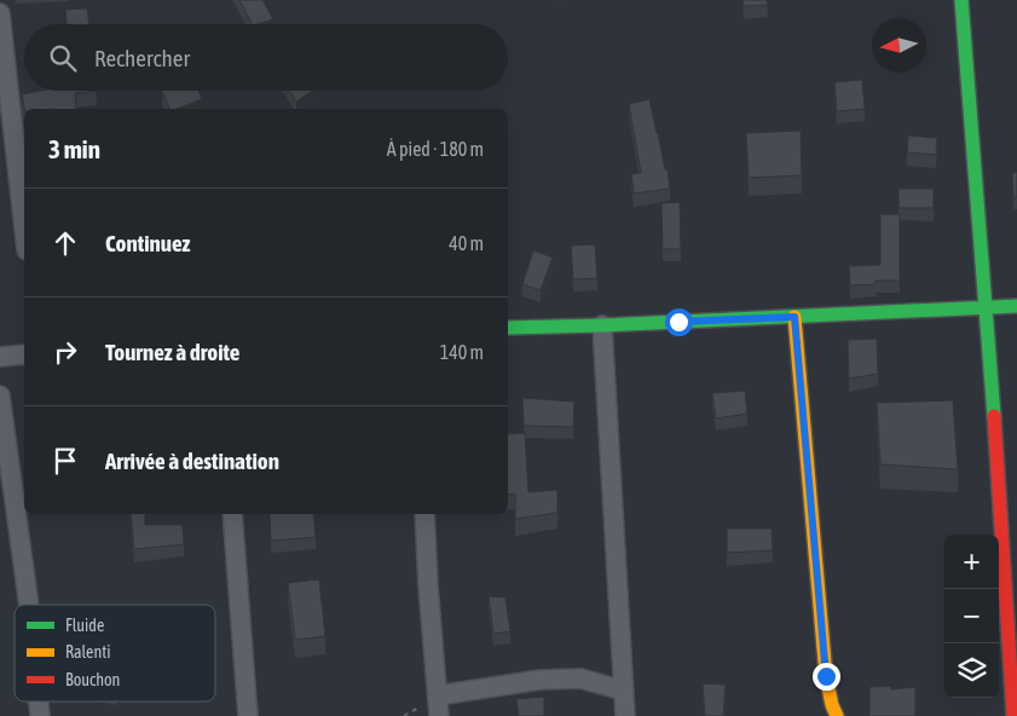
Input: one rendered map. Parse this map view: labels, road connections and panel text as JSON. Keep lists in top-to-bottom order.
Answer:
{
  "legend": ["Fluide", "Ralenti", "Bouchon"],
  "north": "left",
  "page": {
    "search": "Rechercher",
    "heading": ["3 min", "À pied · 180 m"],
    "list": [
      ["Continuez", "40 m"],
      ["Tournez à droite", "140 m"],
      "Arrivée à destination"
    ],
    "map_buttons": ["+", "−"]
  }
}
